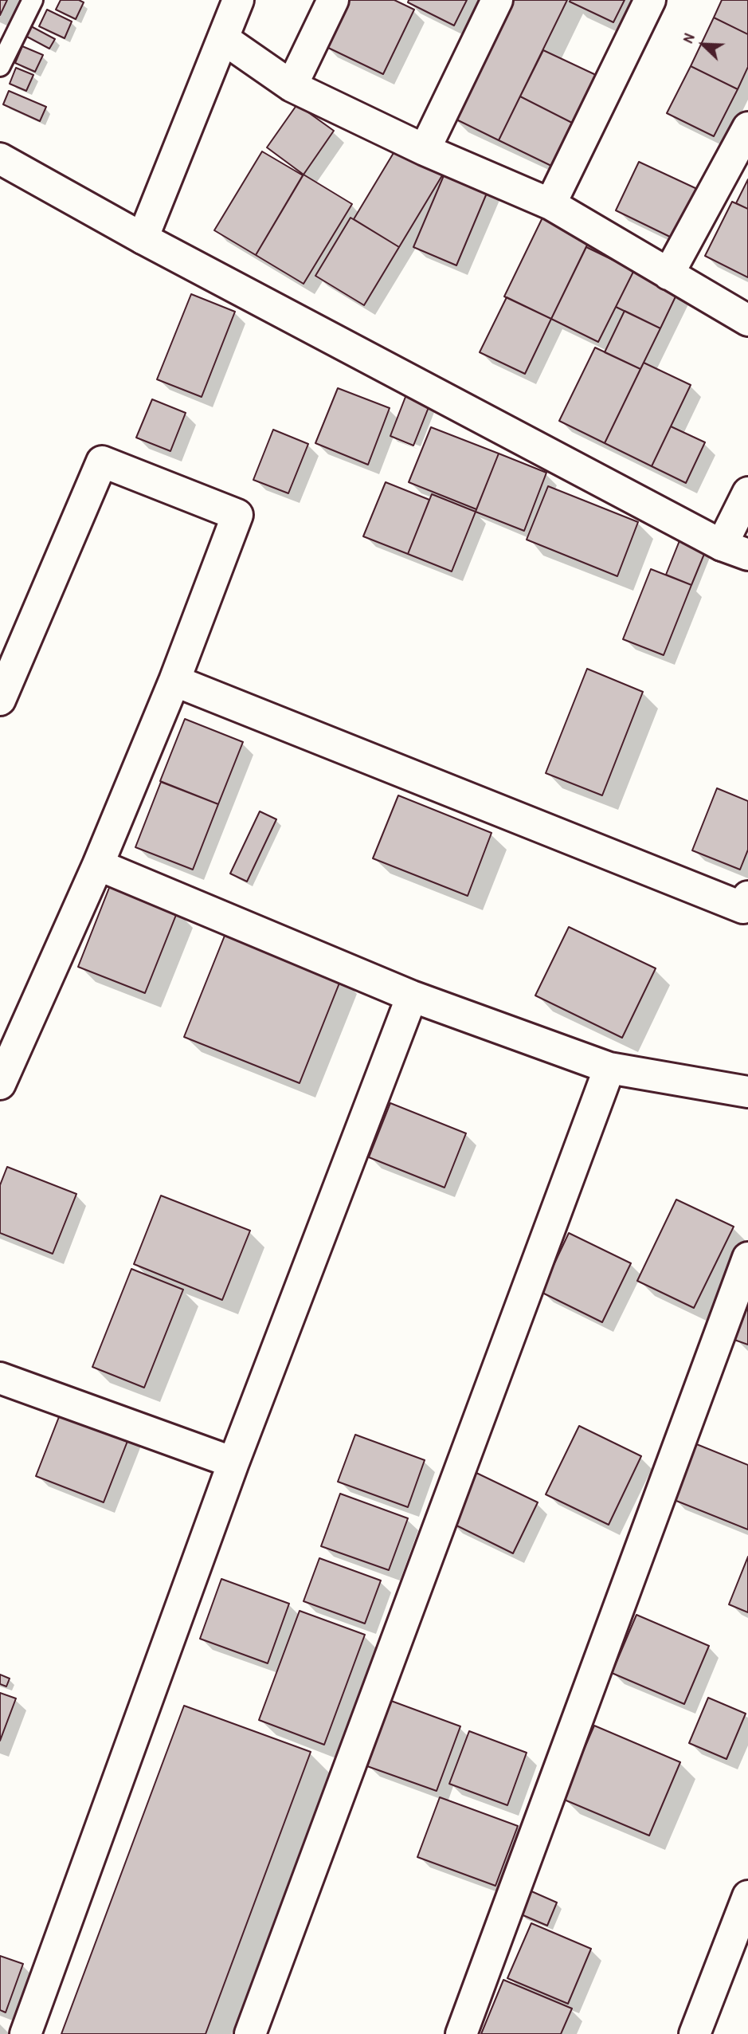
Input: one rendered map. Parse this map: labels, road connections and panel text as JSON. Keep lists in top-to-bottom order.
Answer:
{
  "north": "top left"
}
